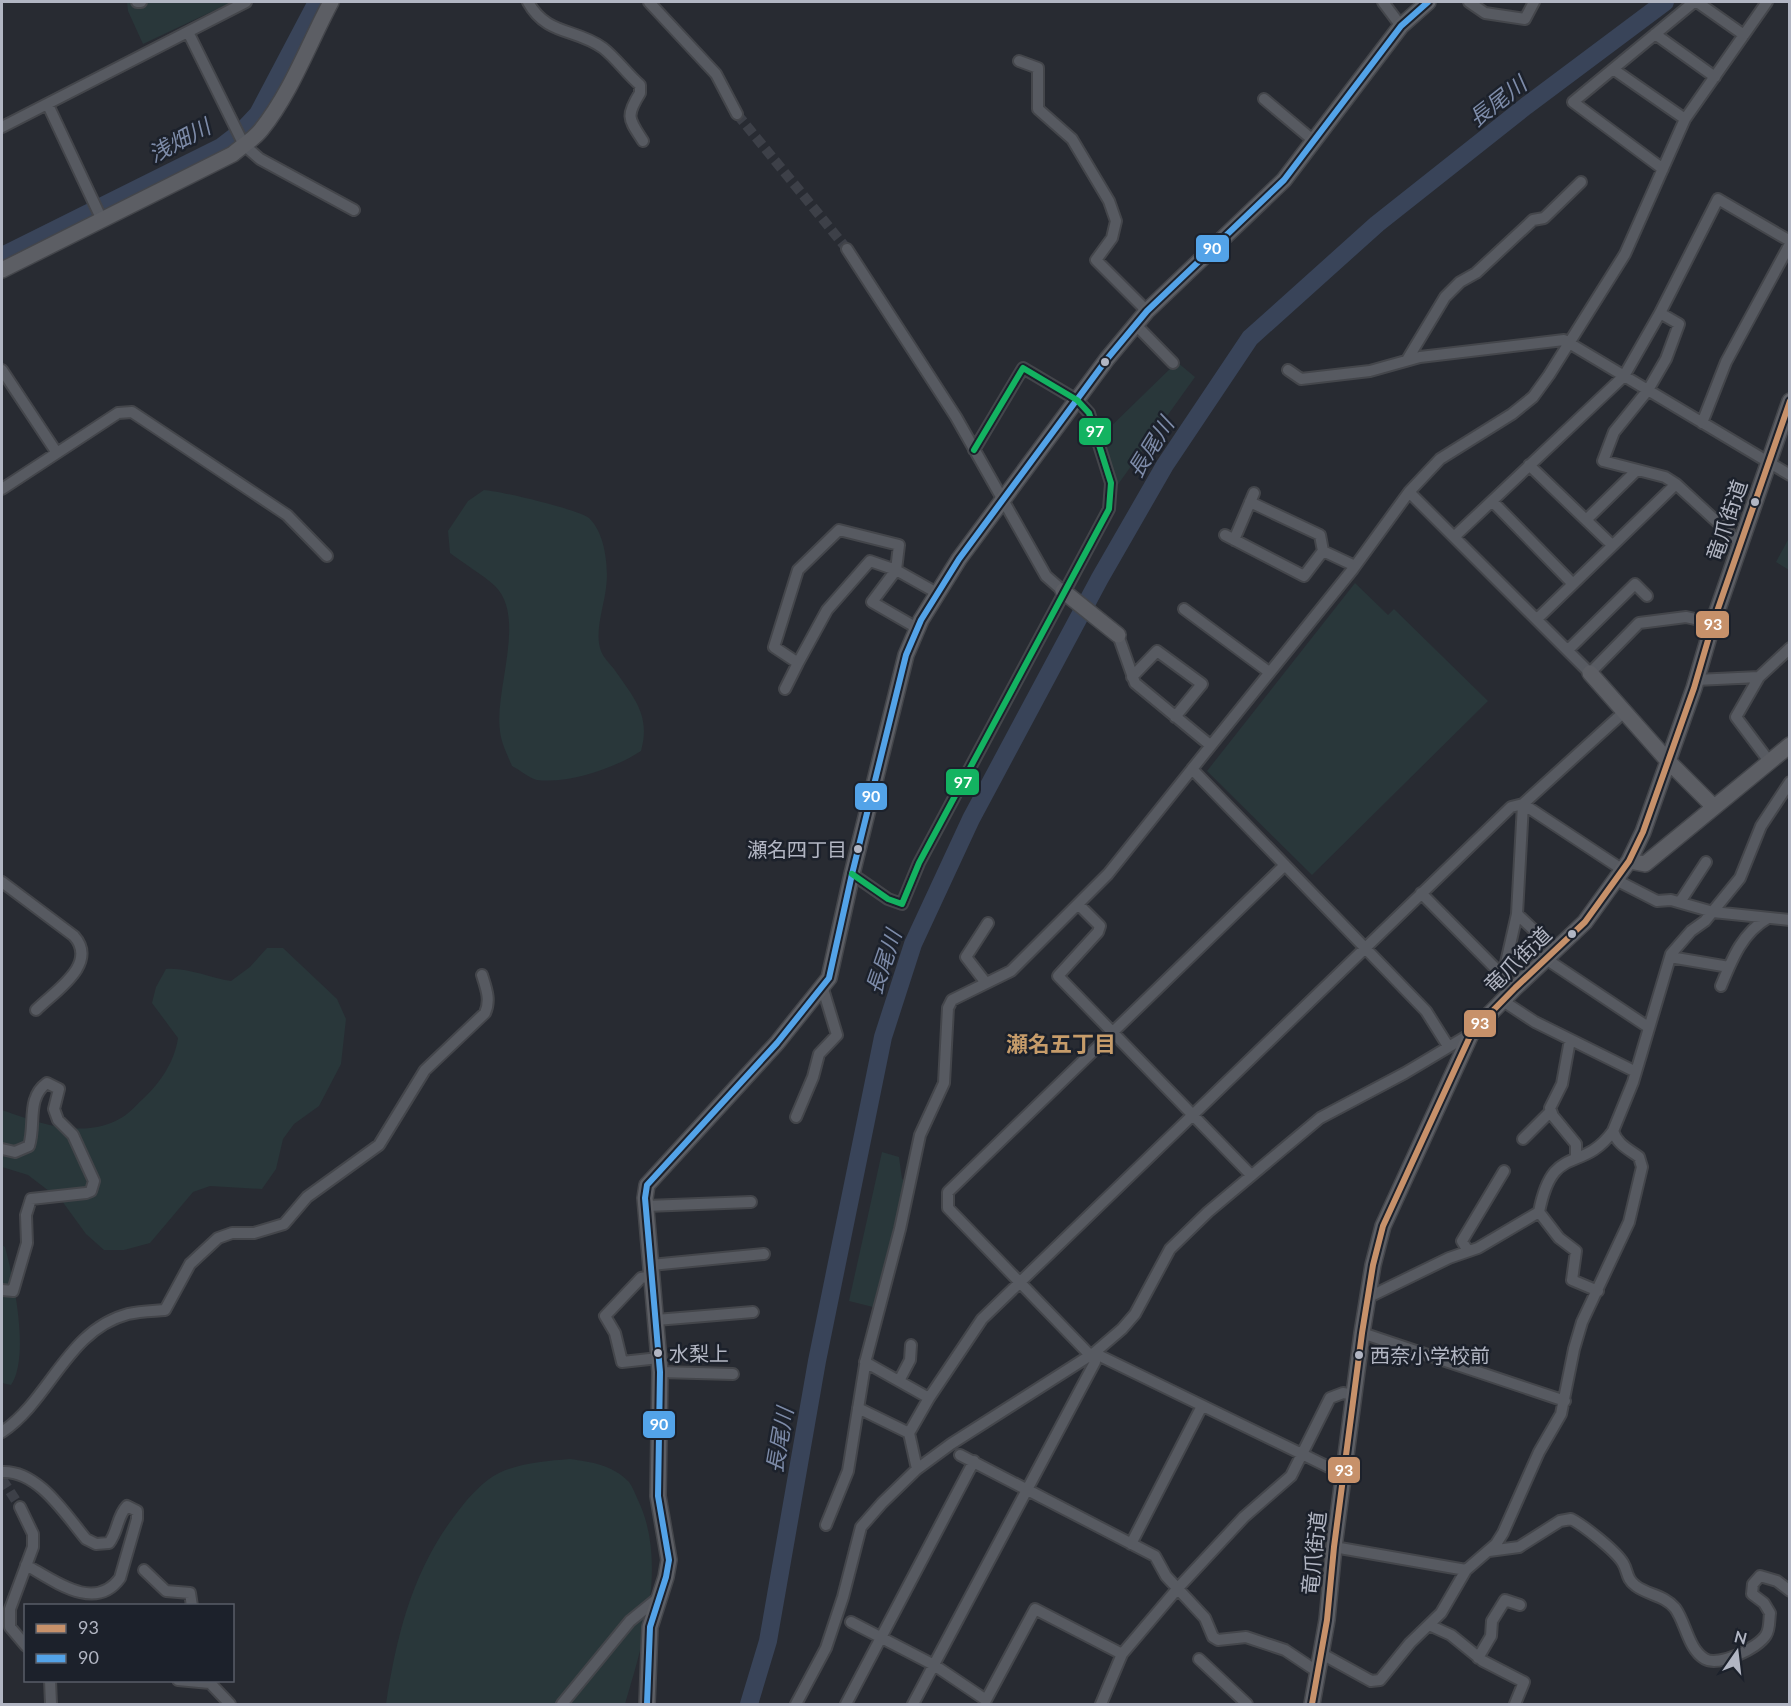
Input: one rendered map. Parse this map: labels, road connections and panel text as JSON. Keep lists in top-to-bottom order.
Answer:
{
  "streets": {
    "street": ["竜爪街道"]
  },
  "districts": ["瀬名五丁目"],
  "water": ["長尾川", "浅畑川"],
  "places": ["瀬名四丁目", "水梨上", "西奈小学校前"],
  "lines": ["transit line 90", "transit line 97", "transit line 93"],
  "legend": ["93", "90"],
  "north": "top"
}
